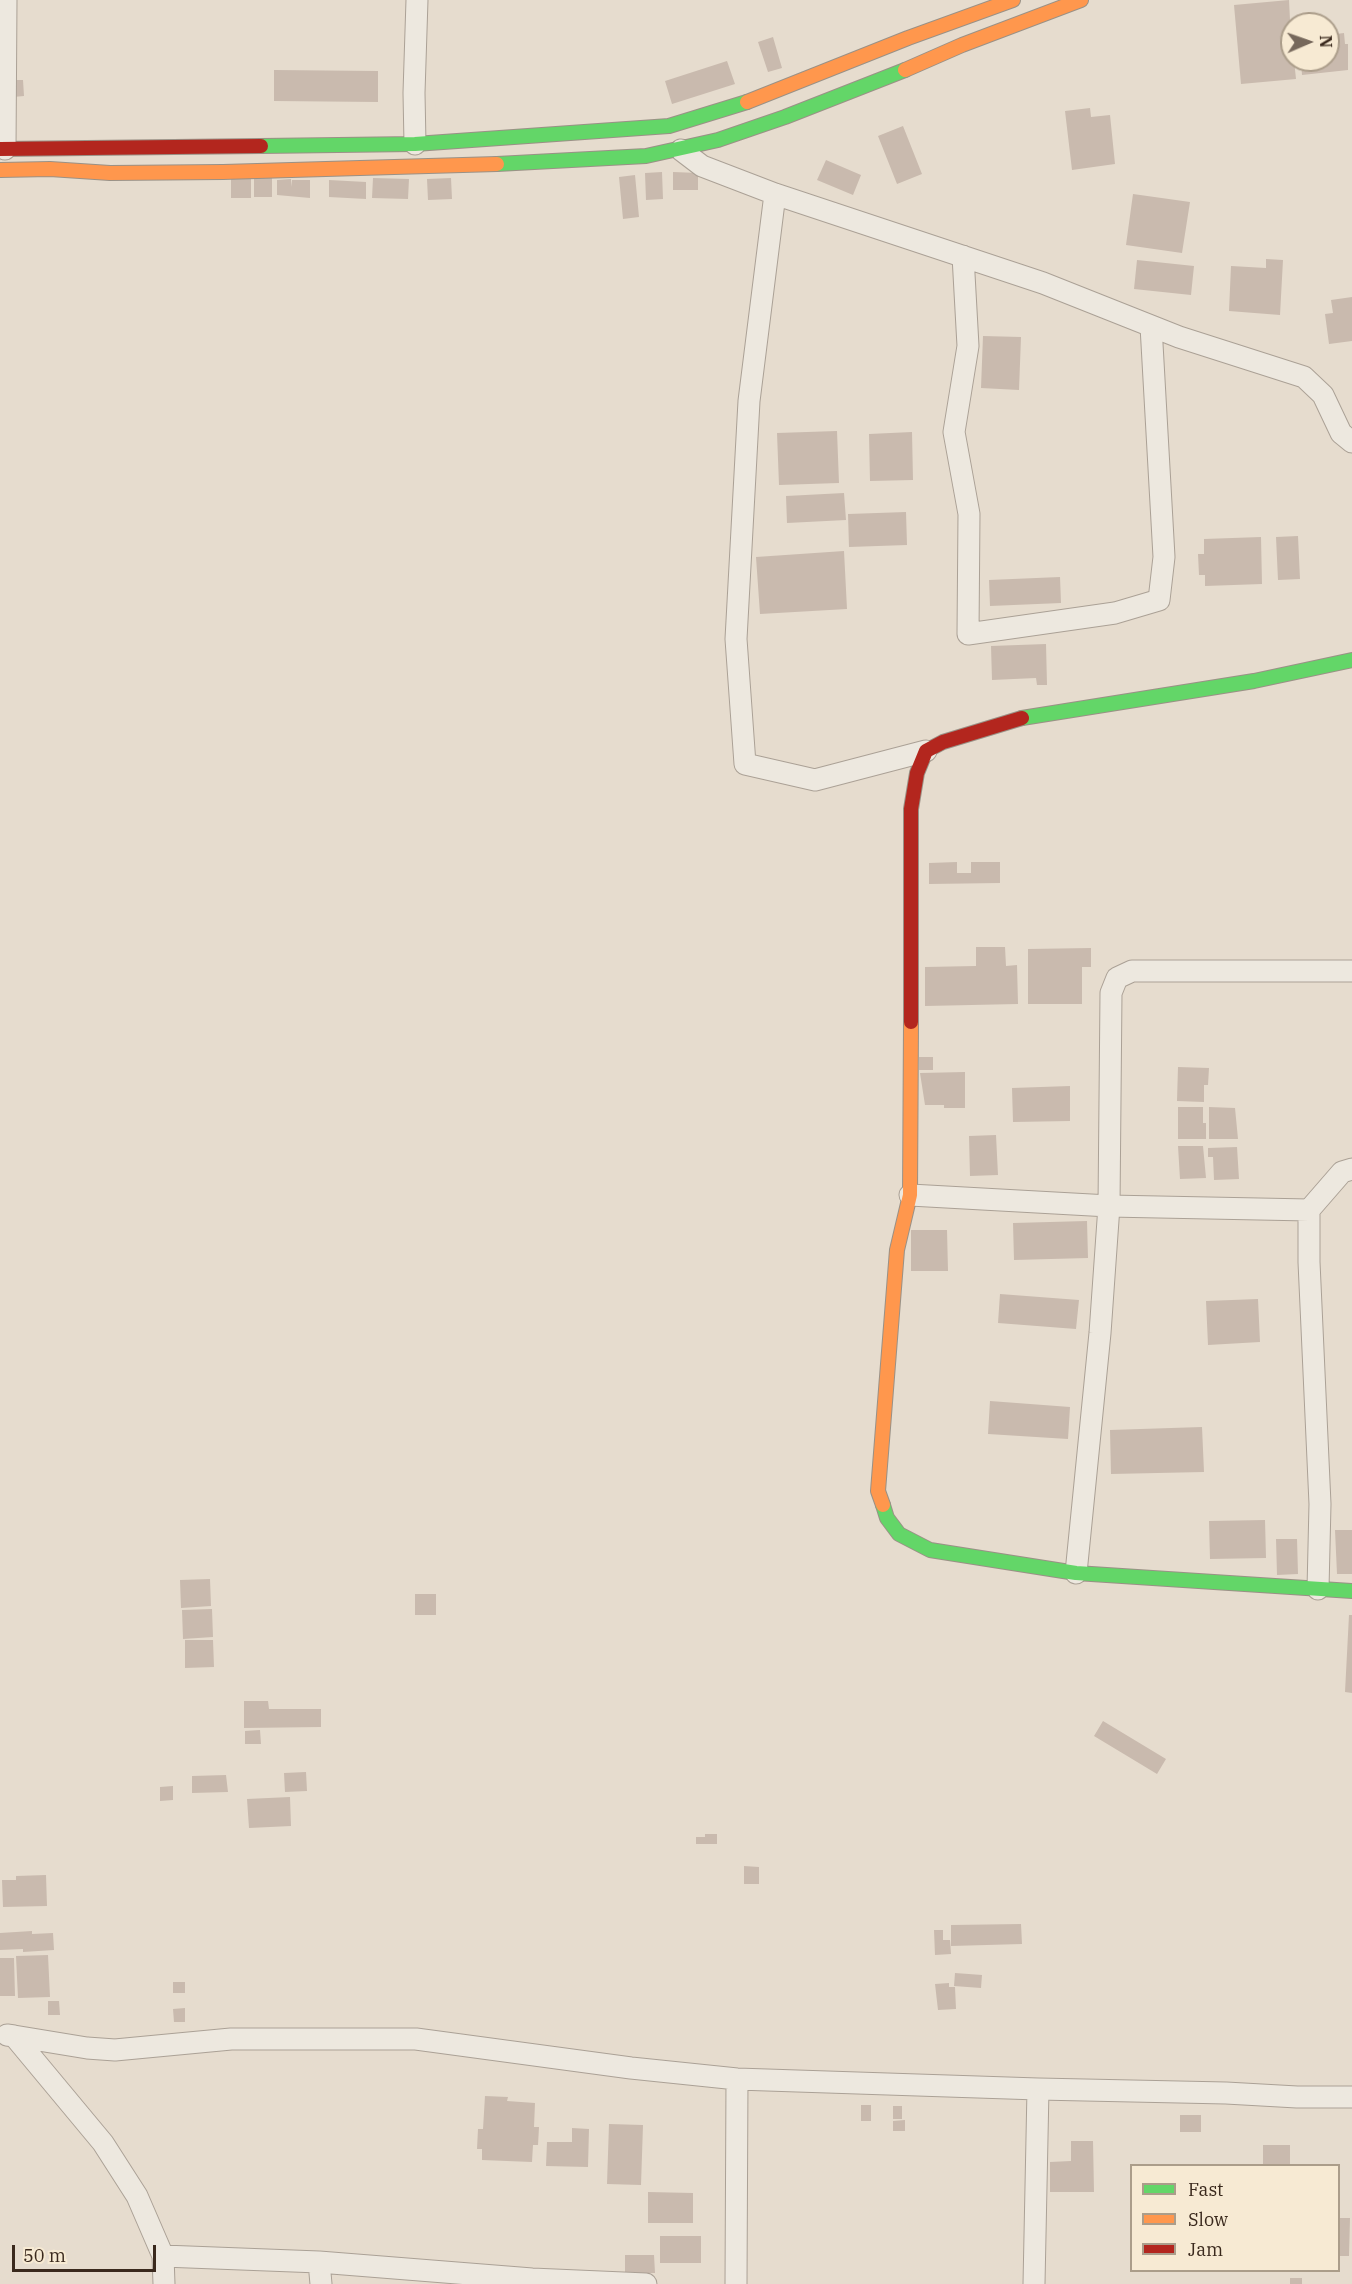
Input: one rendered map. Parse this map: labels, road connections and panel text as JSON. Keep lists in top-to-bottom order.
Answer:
{
  "legend": ["Fast", "Slow", "Jam"],
  "scale_bar": "50 m",
  "north": "right"
}
